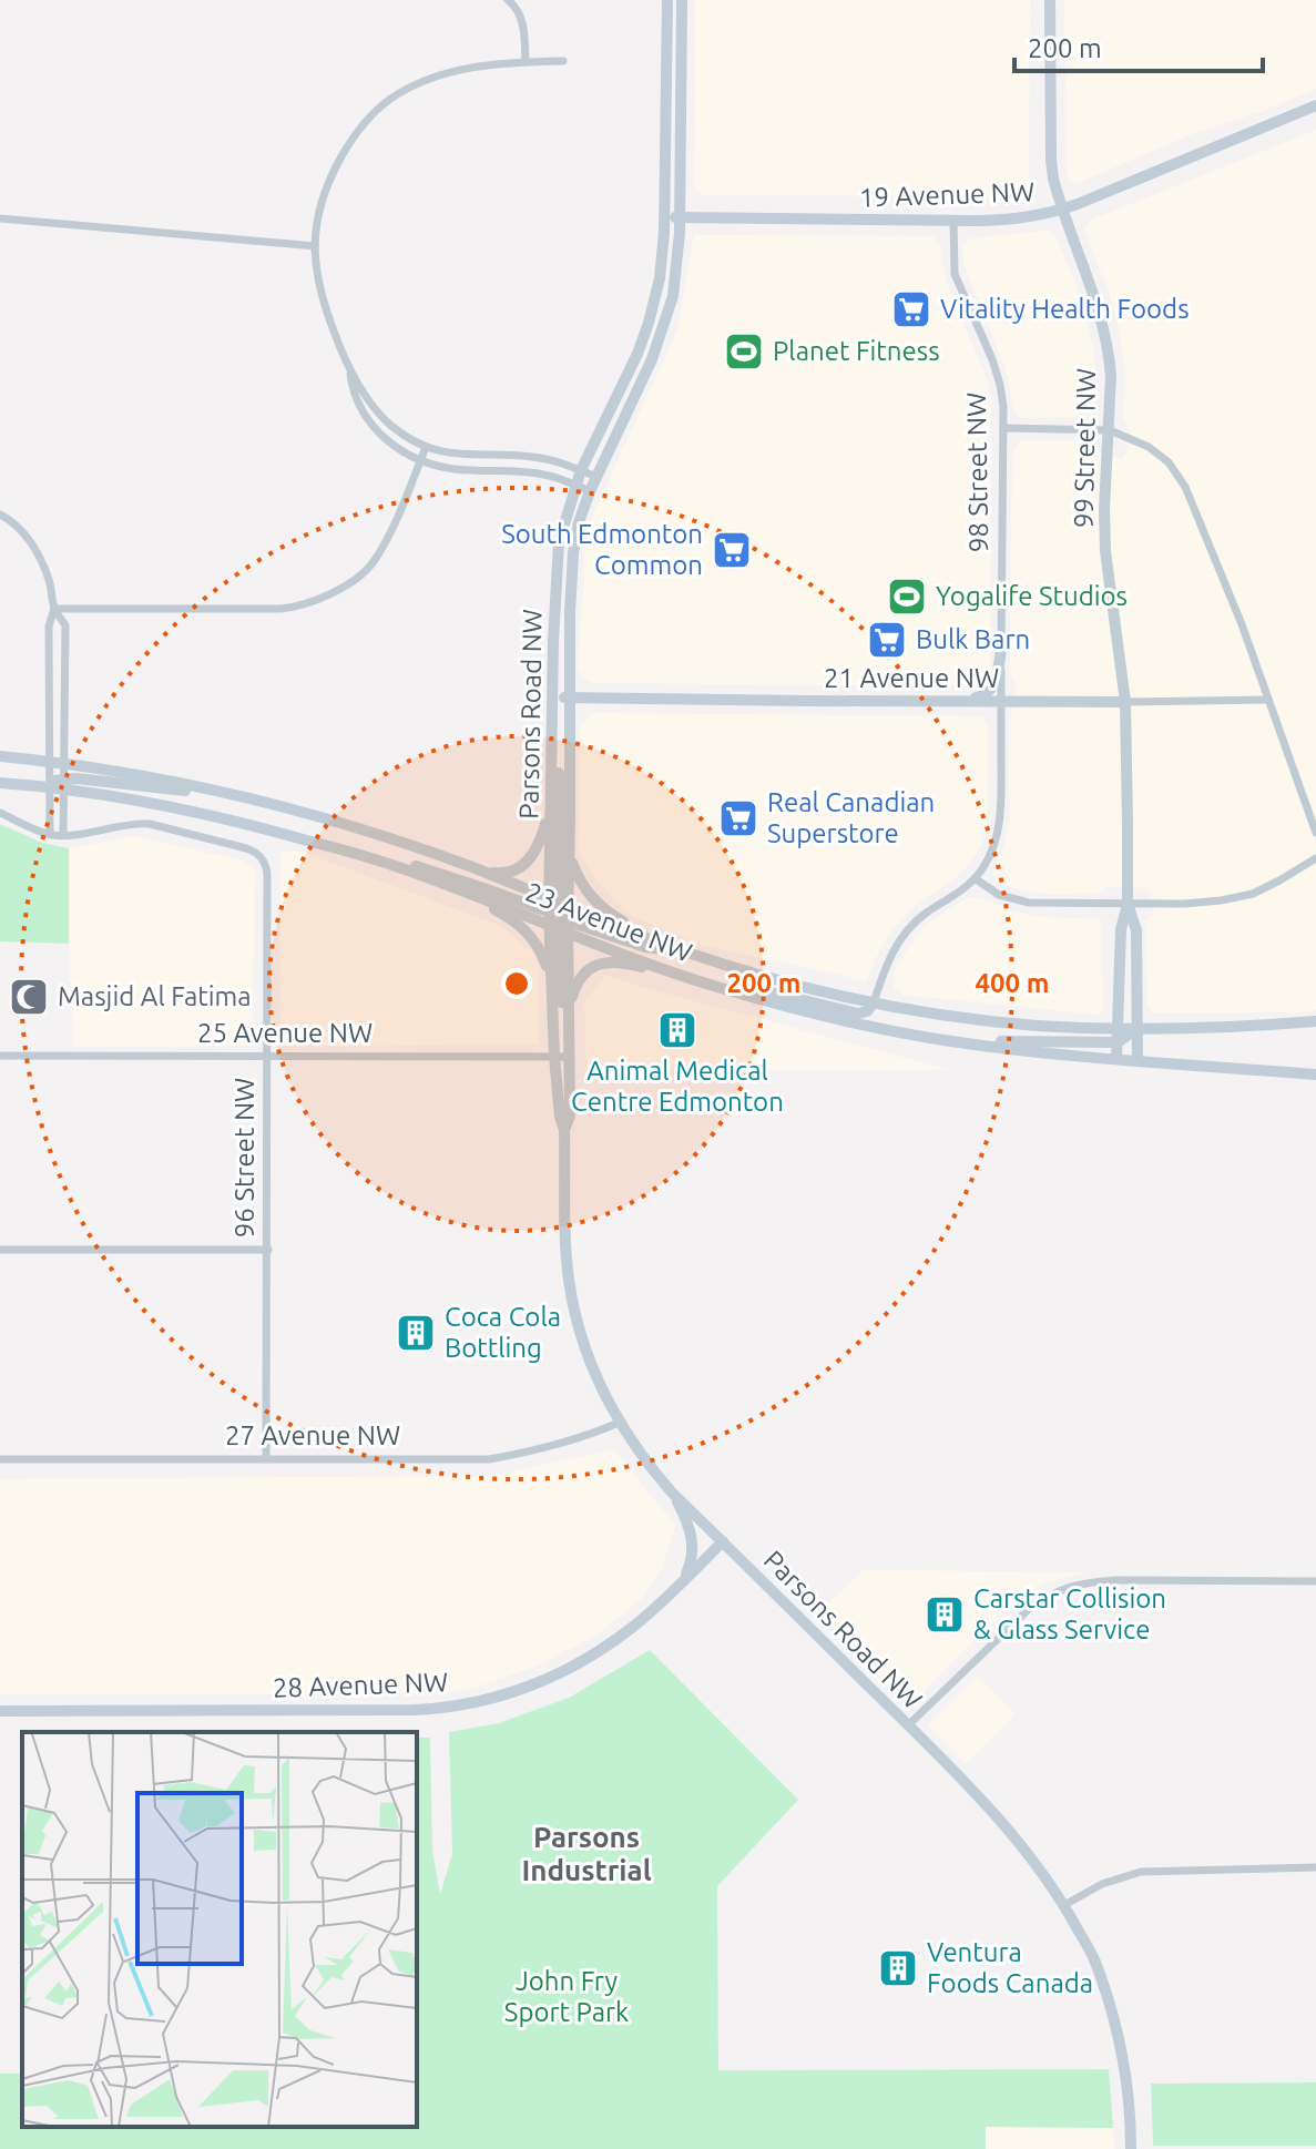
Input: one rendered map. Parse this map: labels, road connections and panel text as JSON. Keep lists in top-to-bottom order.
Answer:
{
  "streets": {
    "main road": [
      "19 Avenue NW",
      "99 Street NW",
      "21 Avenue NW",
      "Parsons Road NW",
      "23 Avenue NW",
      "28 Avenue NW"
    ],
    "street": [
      "98 Street NW",
      "25 Avenue NW",
      "96 Street NW",
      "27 Avenue NW"
    ]
  },
  "crossings": [
    ["19 Avenue NW", "99 Street NW"],
    ["19 Avenue NW", "98 Street NW"],
    ["19 Avenue NW", "Parsons Road NW"],
    ["99 Street NW", "21 Avenue NW"],
    ["99 Street NW", "23 Avenue NW"],
    ["98 Street NW", "21 Avenue NW"],
    ["98 Street NW", "23 Avenue NW"],
    ["21 Avenue NW", "Parsons Road NW"],
    ["Parsons Road NW", "23 Avenue NW"],
    ["Parsons Road NW", "25 Avenue NW"],
    ["Parsons Road NW", "27 Avenue NW"],
    ["Parsons Road NW", "28 Avenue NW"],
    ["25 Avenue NW", "96 Street NW"],
    ["96 Street NW", "27 Avenue NW"]
  ],
  "districts": ["Parsons Industrial"],
  "parks": ["John Fry Sport Park"],
  "places": {
    "supermarket": [
      "Vitality Health Foods",
      "South Edmonton Common",
      "Bulk Barn",
      "Real Canadian Superstore"
    ],
    "sports": ["Planet Fitness", "Yogalife Studios"],
    "mosque": ["Masjid Al Fatima"],
    "building": [
      "Animal Medical Centre Edmonton",
      "Coca Cola Bottling",
      "Carstar Collision & Glass Service",
      "Ventura Foods Canada"
    ]
  },
  "scale_bar": "200 m",
  "rings": ["200 m", "400 m"]
}
